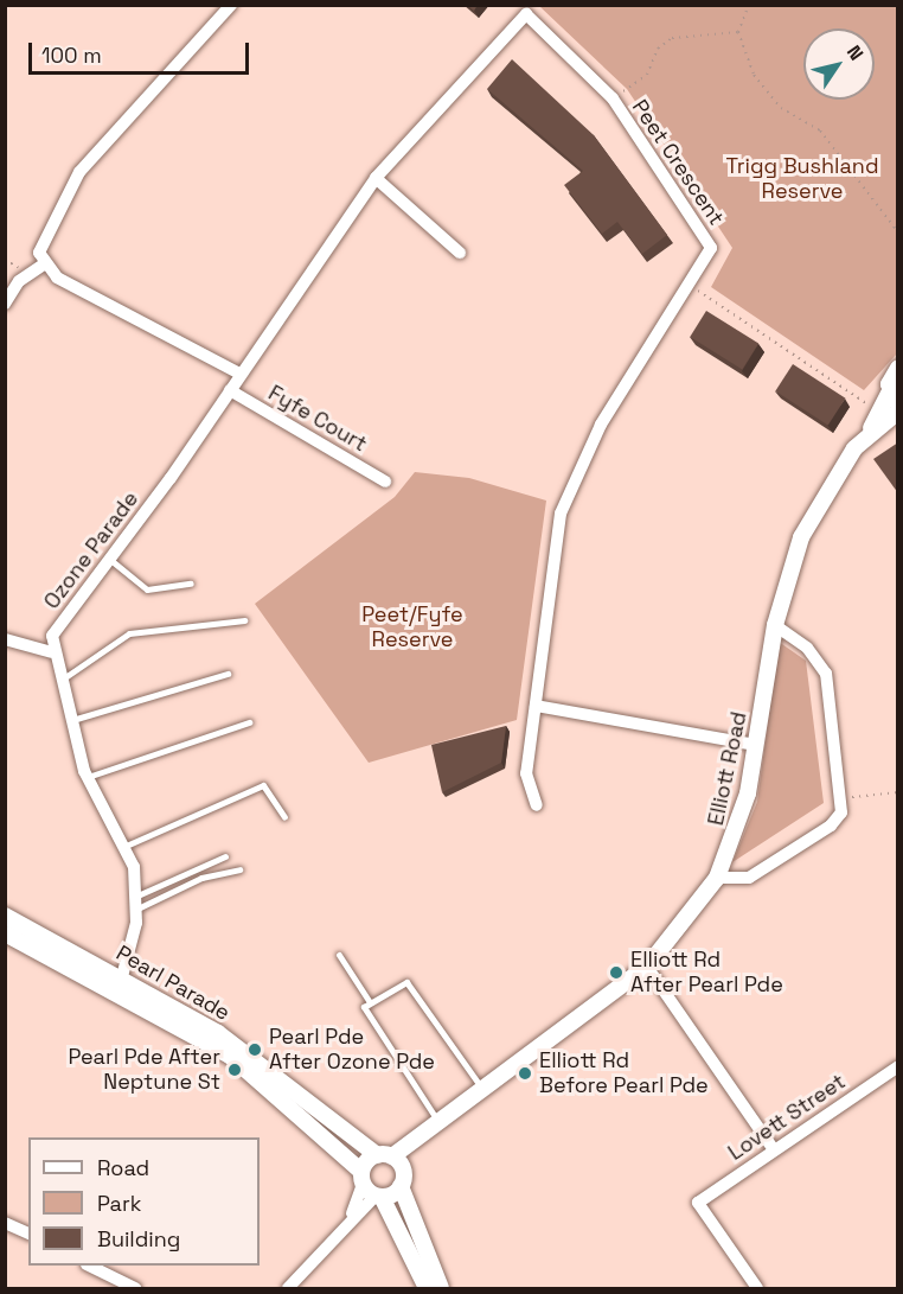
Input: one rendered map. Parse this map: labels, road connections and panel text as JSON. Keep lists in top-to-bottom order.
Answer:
{
  "streets": {
    "main road": ["Elliott Road", "Pearl Parade"],
    "street": [
      "Peet Crescent",
      "Fyfe Court",
      "Ozone Parade",
      "Lovett Street"
    ]
  },
  "crossings": [
    ["Peet Crescent", "Fyfe Court"],
    ["Peet Crescent", "Ozone Parade"],
    ["Fyfe Court", "Ozone Parade"],
    ["Elliott Road", "Pearl Parade"]
  ],
  "parks": ["Trigg Bushland Reserve", "Peet/Fyfe Reserve"],
  "places": [
    "Elliott Rd After Pearl Pde",
    "Pearl Pde After Ozone Pde",
    "Pearl Pde After Neptune St",
    "Elliott Rd Before Pearl Pde"
  ],
  "legend": ["Road", "Park", "Building"],
  "scale_bar": "100 m",
  "north": "top right"
}
